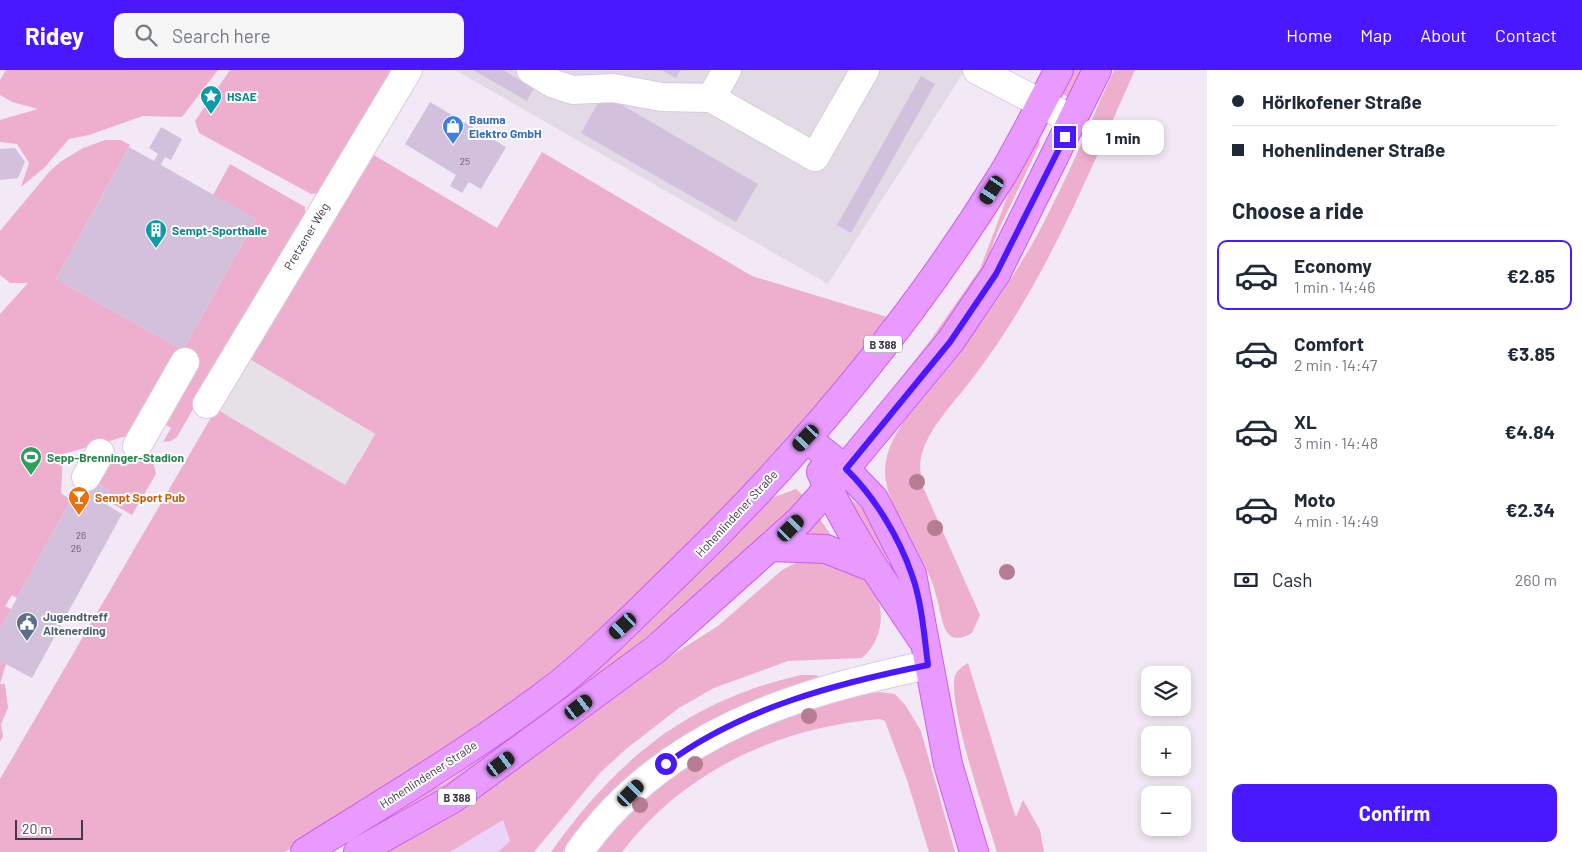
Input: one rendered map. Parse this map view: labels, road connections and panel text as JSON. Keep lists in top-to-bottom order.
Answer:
{
  "streets": {
    "main road": ["B 388", "Hohenlindener Straße"],
    "street": ["Pretzener Weg"]
  },
  "places": {
    "place": ["HSAE"],
    "shop": ["Bauma Elektro GmbH"],
    "building": ["Sempt-Sporthalle"],
    "sports": ["Sepp-Brenninger-Stadion"],
    "bar": ["Sempt Sport Pub"],
    "public building": ["Jugendtreff Altenerding"]
  },
  "house_numbers": ["25", "26", "26"],
  "scale_bar": "20 m",
  "page": {
    "header": "Ridey",
    "search": "Search here",
    "nav": [
      "Home",
      "Map",
      "About",
      "Contact"
    ],
    "banner": ["Hörlkofener Straße", "Hohenlindener Straße"],
    "bubble": "1 min",
    "heading": "Choose a ride",
    "list": [
      {
        "name": "Economy",
        "note": "1 min · 14:46",
        "value": "€2.85"
      },
      {
        "name": "Comfort",
        "note": "2 min · 14:47",
        "value": "€3.85"
      },
      {
        "name": "XL",
        "note": "3 min · 14:48",
        "value": "€4.84"
      },
      {
        "name": "Moto",
        "note": "4 min · 14:49",
        "value": "€2.34"
      }
    ],
    "pay": ["Cash", "260 m"],
    "map_buttons": ["+", "−"],
    "buttons": "Confirm",
    "scale": "20 m"
  }
}
